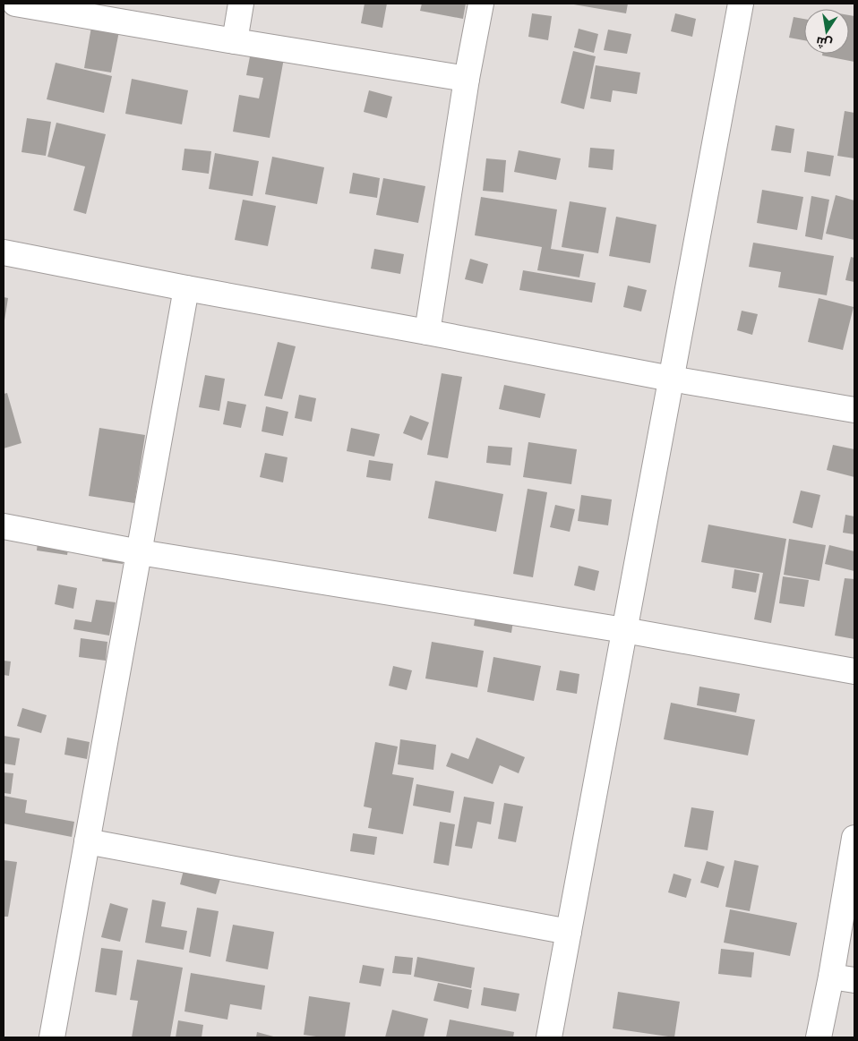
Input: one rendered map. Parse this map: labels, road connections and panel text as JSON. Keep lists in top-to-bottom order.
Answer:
{
  "north": "bottom"
}
